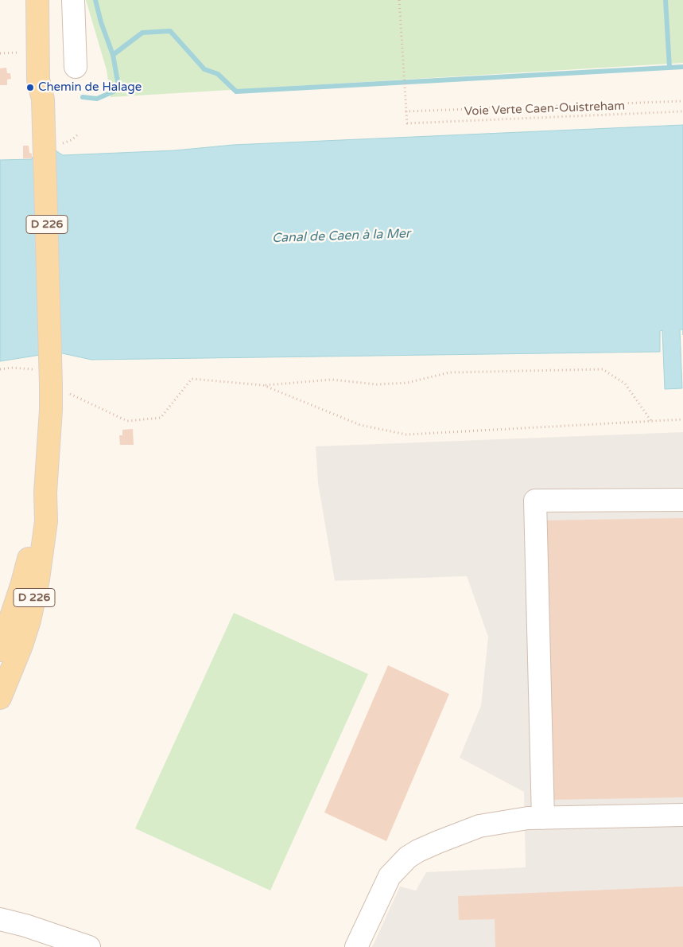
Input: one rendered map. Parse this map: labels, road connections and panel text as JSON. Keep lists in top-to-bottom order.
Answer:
{
  "streets": {
    "main road": ["D 226"],
    "path": ["Voie Verte Caen-Ouistreham"]
  },
  "water": ["Canal de Caen à la Mer"],
  "places": ["Chemin de Halage"]
}
